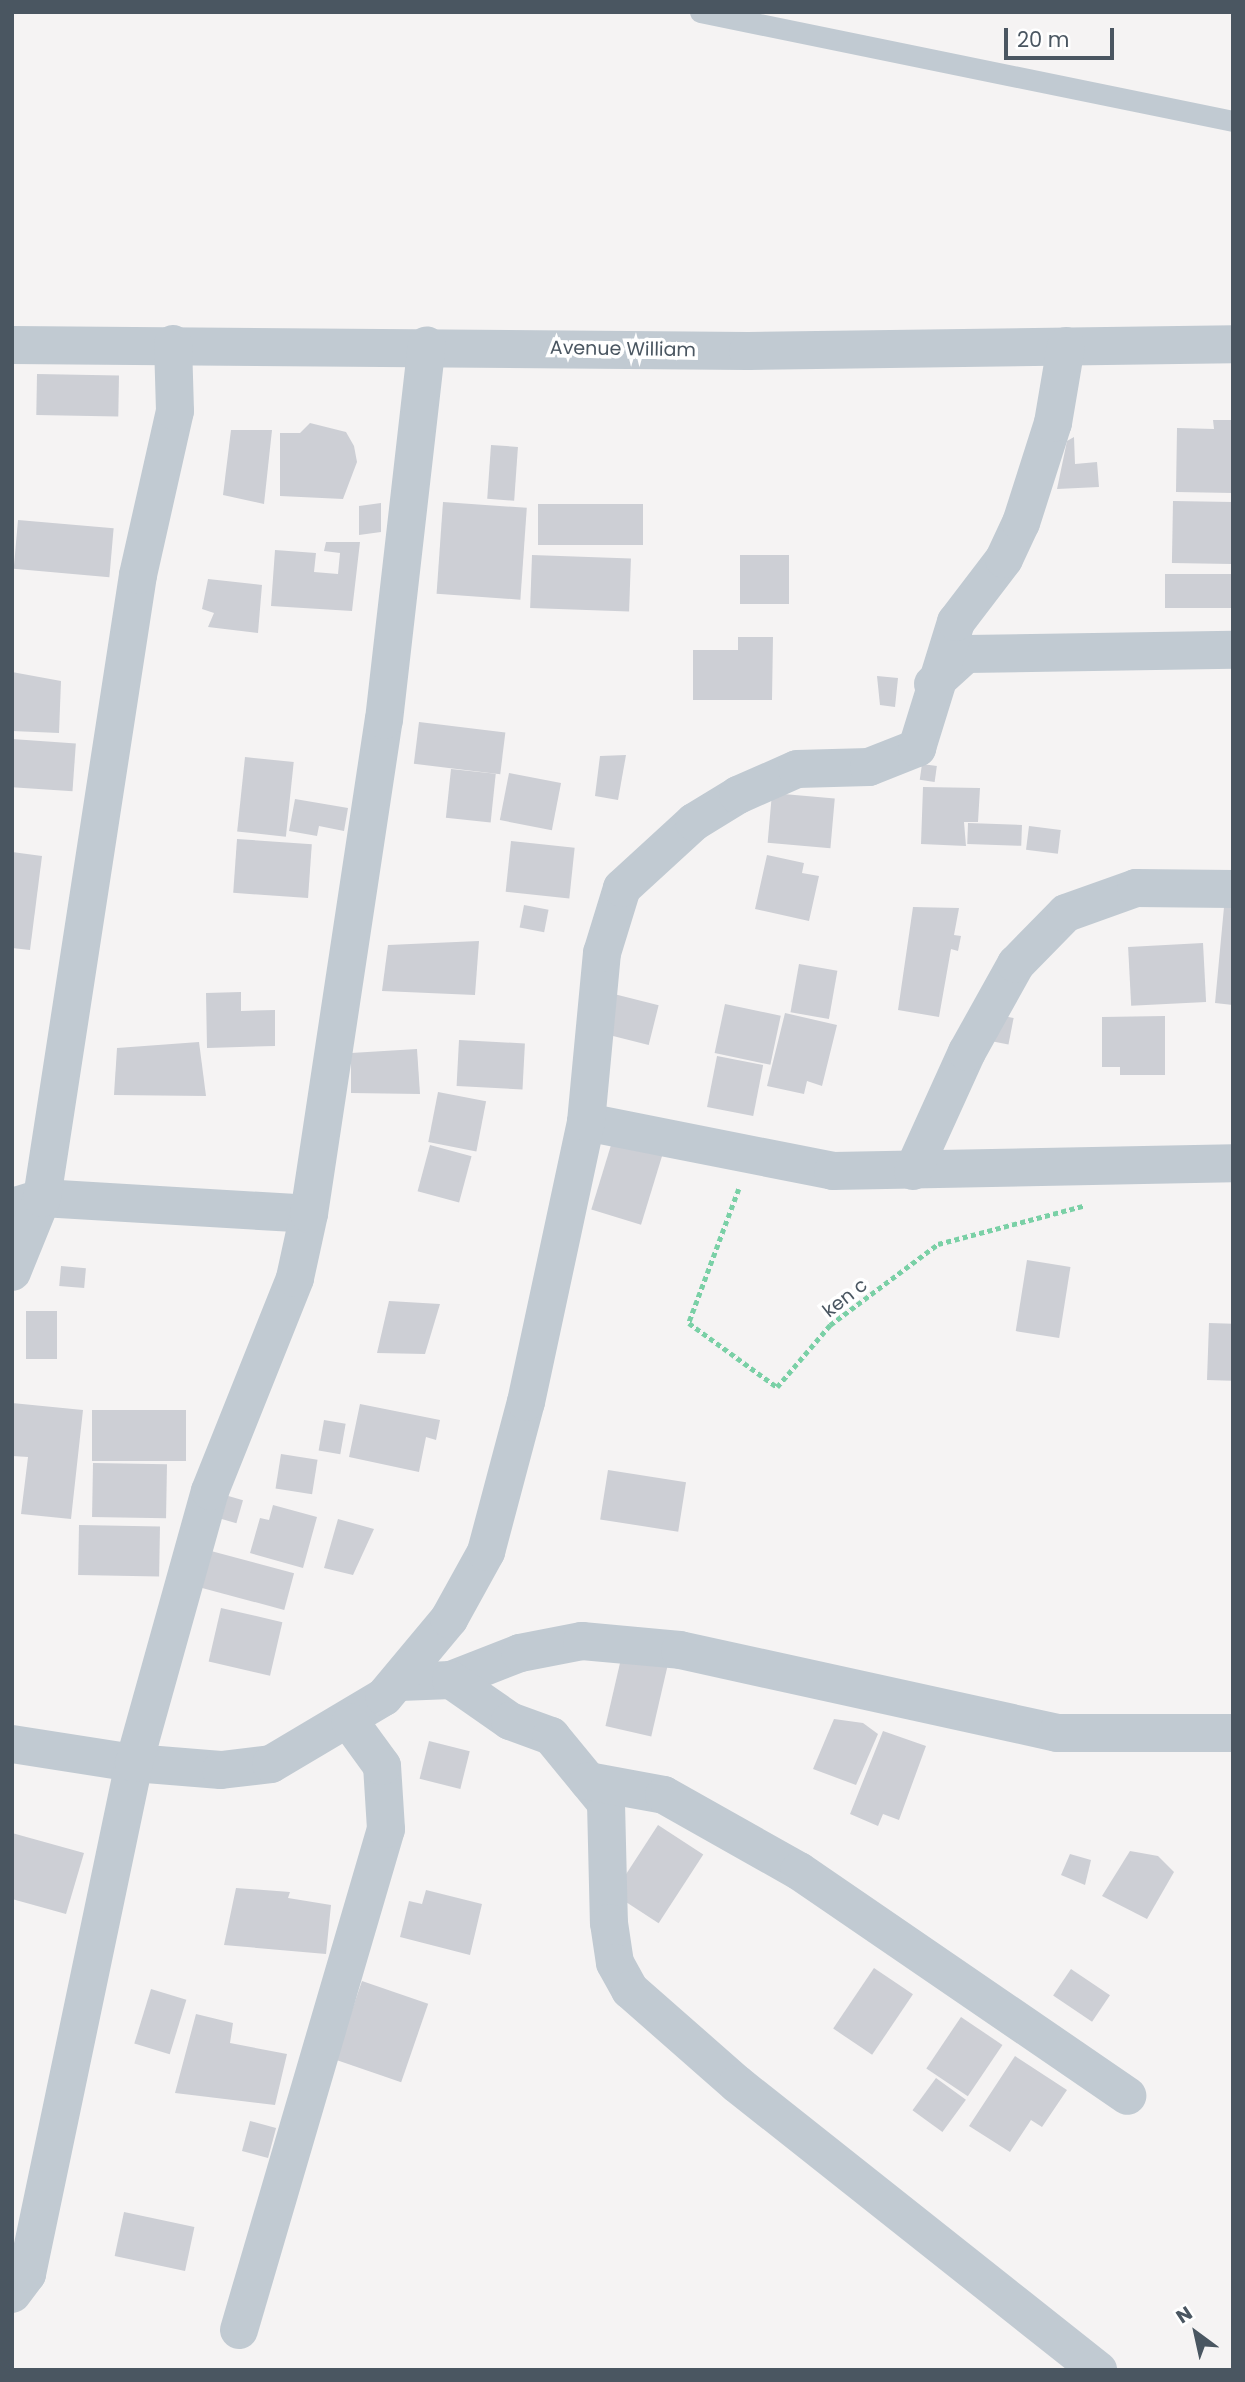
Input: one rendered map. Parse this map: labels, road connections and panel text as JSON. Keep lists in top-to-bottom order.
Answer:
{
  "streets": {
    "street": ["Avenue William"],
    "path": ["ken c"]
  },
  "scale_bar": "20 m",
  "north": "top left"
}
